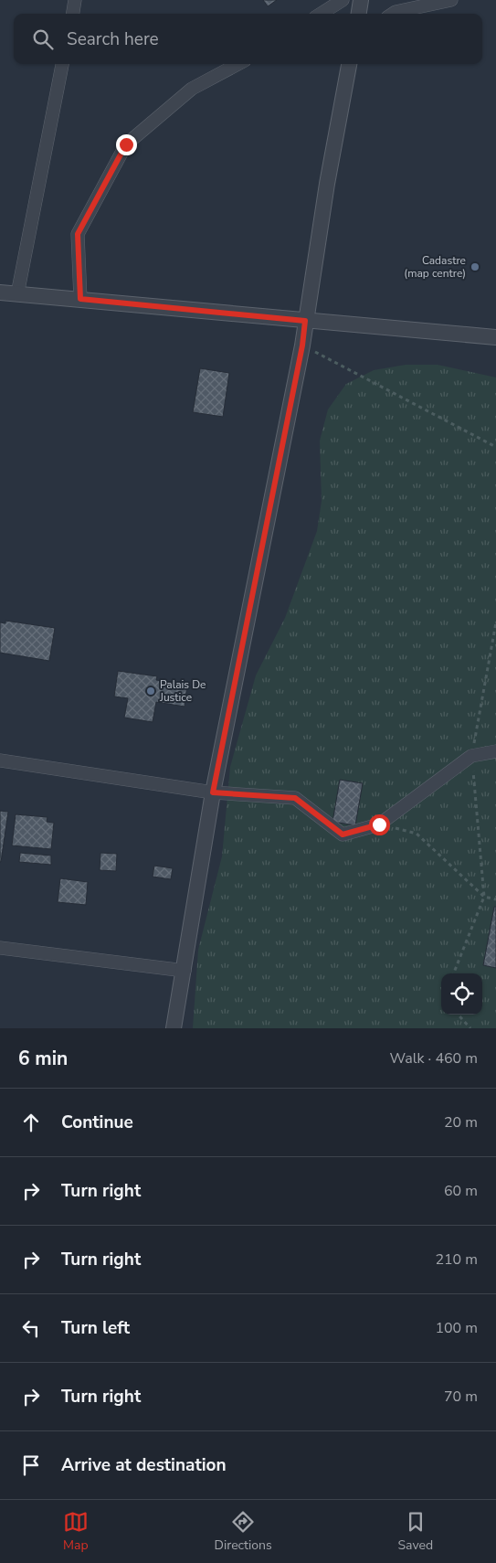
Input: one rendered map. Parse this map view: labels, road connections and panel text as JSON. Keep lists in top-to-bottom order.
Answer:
{
  "places": ["Cadastre (map centre)", "Palais De Justice"],
  "page": {
    "search": "Search here",
    "heading": ["6 min", "Walk · 460 m"],
    "list": [
      ["Continue", "20 m"],
      ["Turn right", "60 m"],
      ["Turn right", "210 m"],
      ["Turn left", "100 m"],
      ["Turn right", "70 m"],
      "Arrive at destination"
    ],
    "nav": ["Map", "Directions", "Saved"]
  }
}
